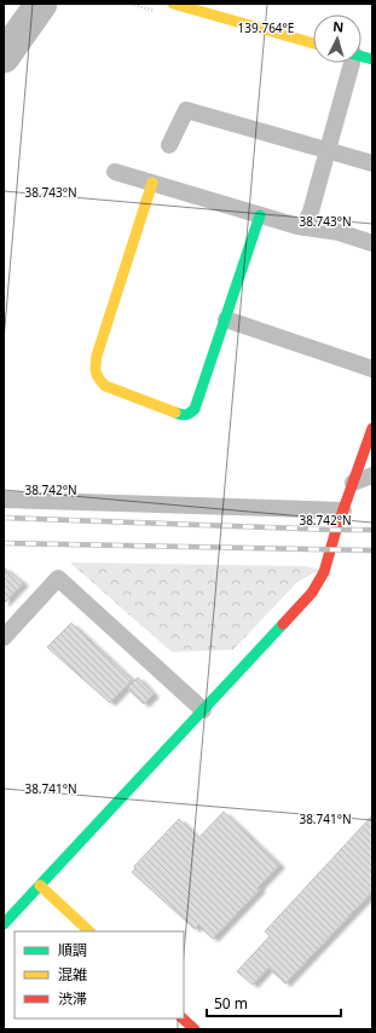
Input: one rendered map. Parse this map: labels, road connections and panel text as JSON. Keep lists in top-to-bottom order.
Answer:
{
  "legend": ["順調", "混雑", "渋滞"],
  "scale_bar": "50 m",
  "north": "top",
  "coordinates": [
    "139.764°E",
    "38.743°N",
    "38.742°N",
    "38.741°N"
  ]
}
